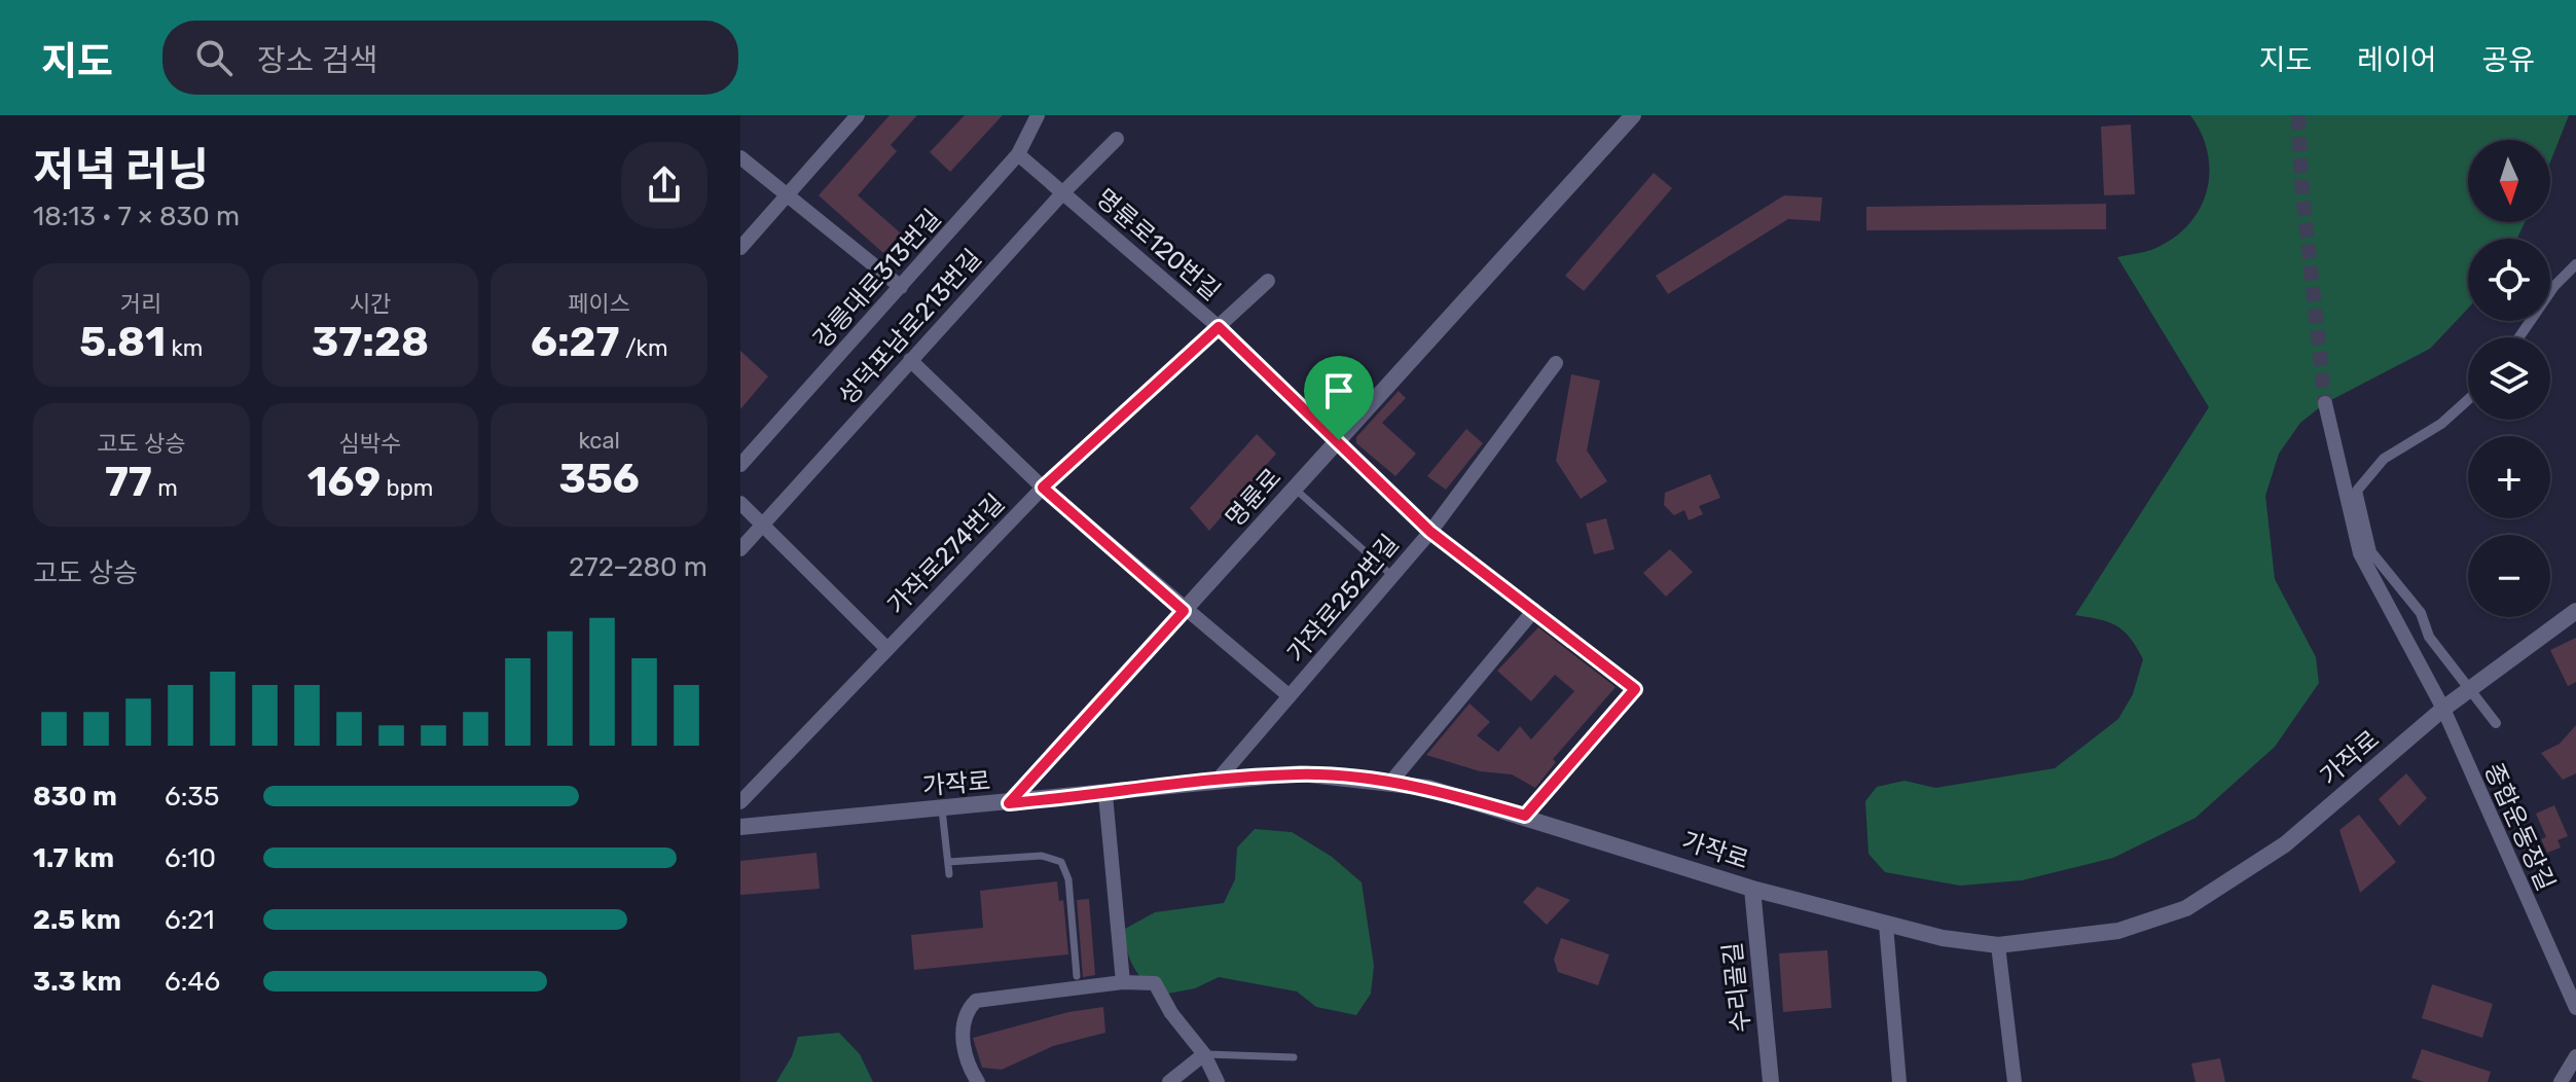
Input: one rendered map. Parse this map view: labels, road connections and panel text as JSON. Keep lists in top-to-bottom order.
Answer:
{
  "streets": {
    "street": [
      "명륜로120번길",
      "강릉대로313번길",
      "성덕포남로213번길",
      "명륜로",
      "가작로274번길",
      "가작로252번길",
      "가작로",
      "종합운동장길",
      "수리골길"
    ]
  },
  "crossings": [
    ["명륜로120번길", "강릉대로313번길"],
    ["명륜로120번길", "성덕포남로213번길"],
    ["명륜로120번길", "명륜로"],
    ["명륜로120번길", "가작로274번길"],
    ["명륜로120번길", "가작로252번길"],
    ["명륜로120번길", "가작로"],
    ["명륜로", "가작로"],
    ["가작로252번길", "가작로"],
    ["가작로", "종합운동장길"],
    ["가작로", "수리골길"]
  ],
  "north": "bottom",
  "page": {
    "header": "지도",
    "search": "장소 검색",
    "nav": ["지도", "레이어", "공유"],
    "heading": ["저녁 러닝", "18:13 · 7 × 830 m"],
    "map_buttons": ["+", "−"],
    "stats": [
      ["거리", "5.81 km"],
      ["시간", "37:28"],
      ["페이스", "6:27 /km"],
      ["고도 상승", "77 m"],
      ["심박수", "169 bpm"],
      ["kcal", "356"]
    ],
    "chart": ["고도 상승", "272–280 m"],
    "list": [
      {
        "name": "830 m",
        "note": "6:35"
      },
      {
        "name": "1.7 km",
        "note": "6:10"
      },
      {
        "name": "2.5 km",
        "note": "6:21"
      },
      {
        "name": "3.3 km",
        "note": "6:46"
      }
    ]
  }
}
